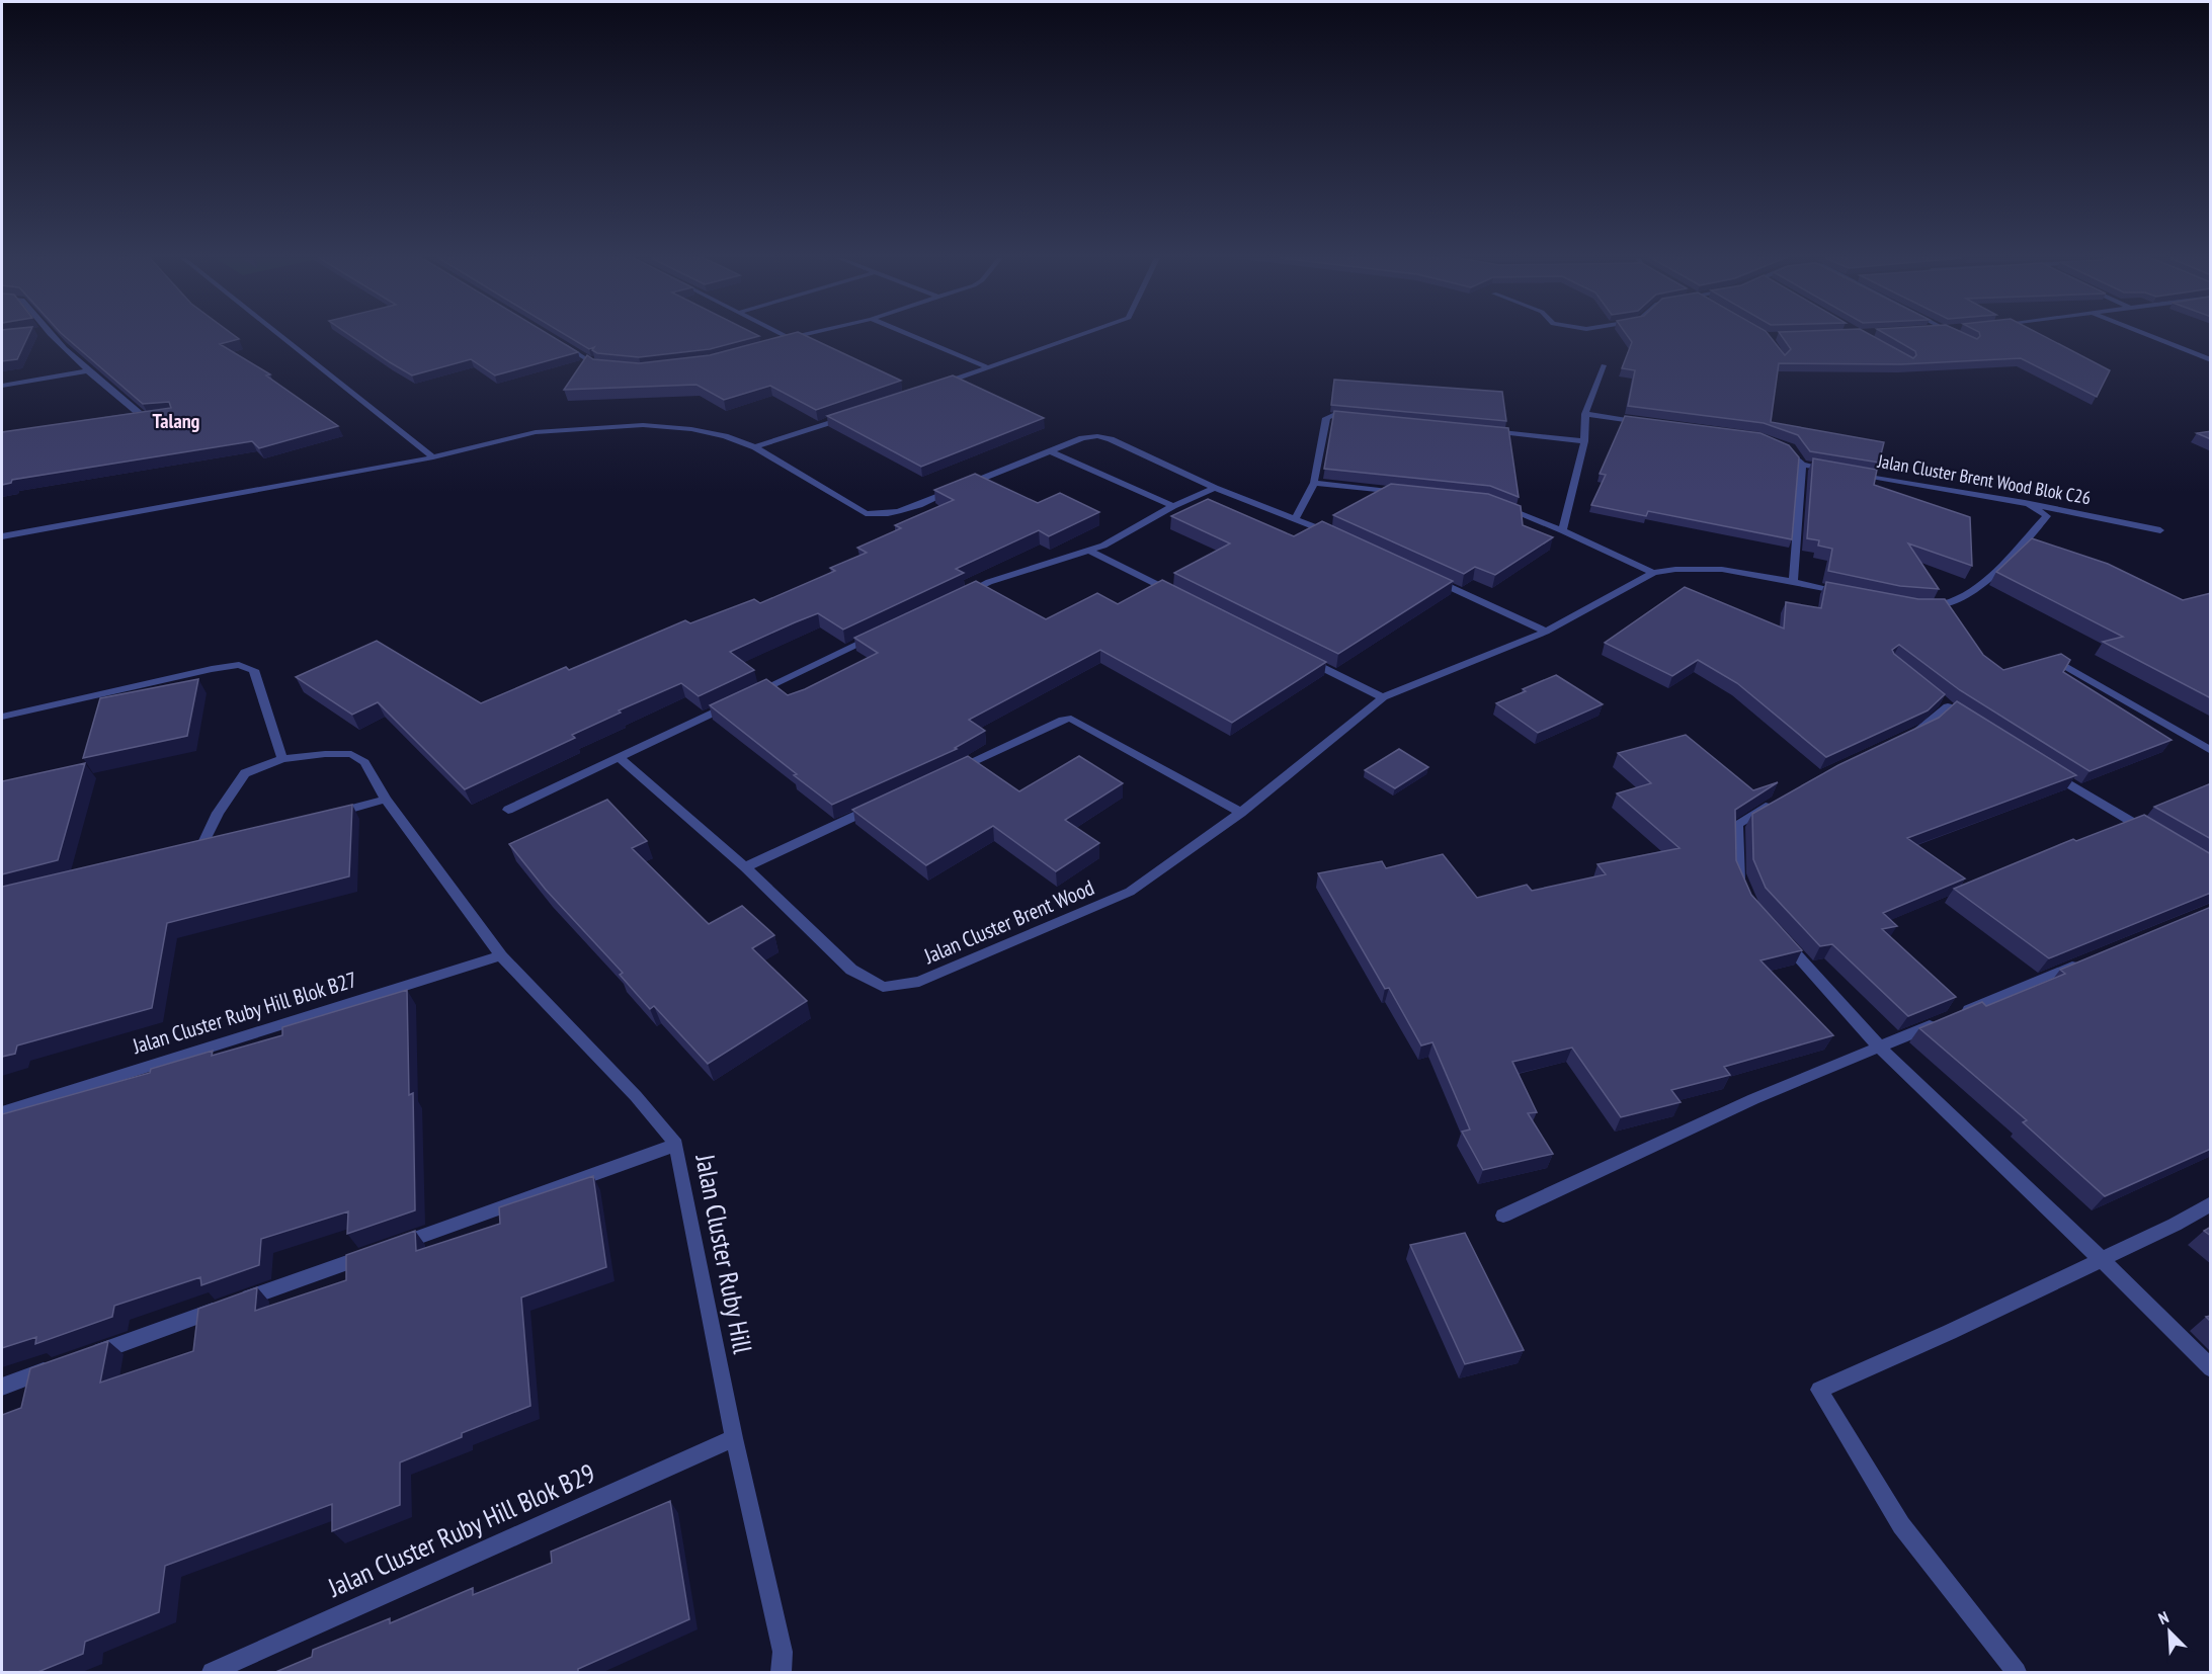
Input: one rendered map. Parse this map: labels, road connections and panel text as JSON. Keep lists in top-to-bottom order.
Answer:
{
  "streets": {
    "street": [
      "Jalan Cluster Brent Wood Blok C26",
      "Jalan Cluster Brent Wood",
      "Jalan Cluster Ruby Hill Blok B27",
      "Jalan Cluster Ruby Hill",
      "Jalan Cluster Ruby Hill Blok B29"
    ]
  },
  "crossings": [
    ["Jalan Cluster Ruby Hill Blok B27", "Jalan Cluster Ruby Hill"],
    ["Jalan Cluster Ruby Hill", "Jalan Cluster Ruby Hill Blok B29"]
  ],
  "districts": ["Talang"],
  "north": "top left"
}
